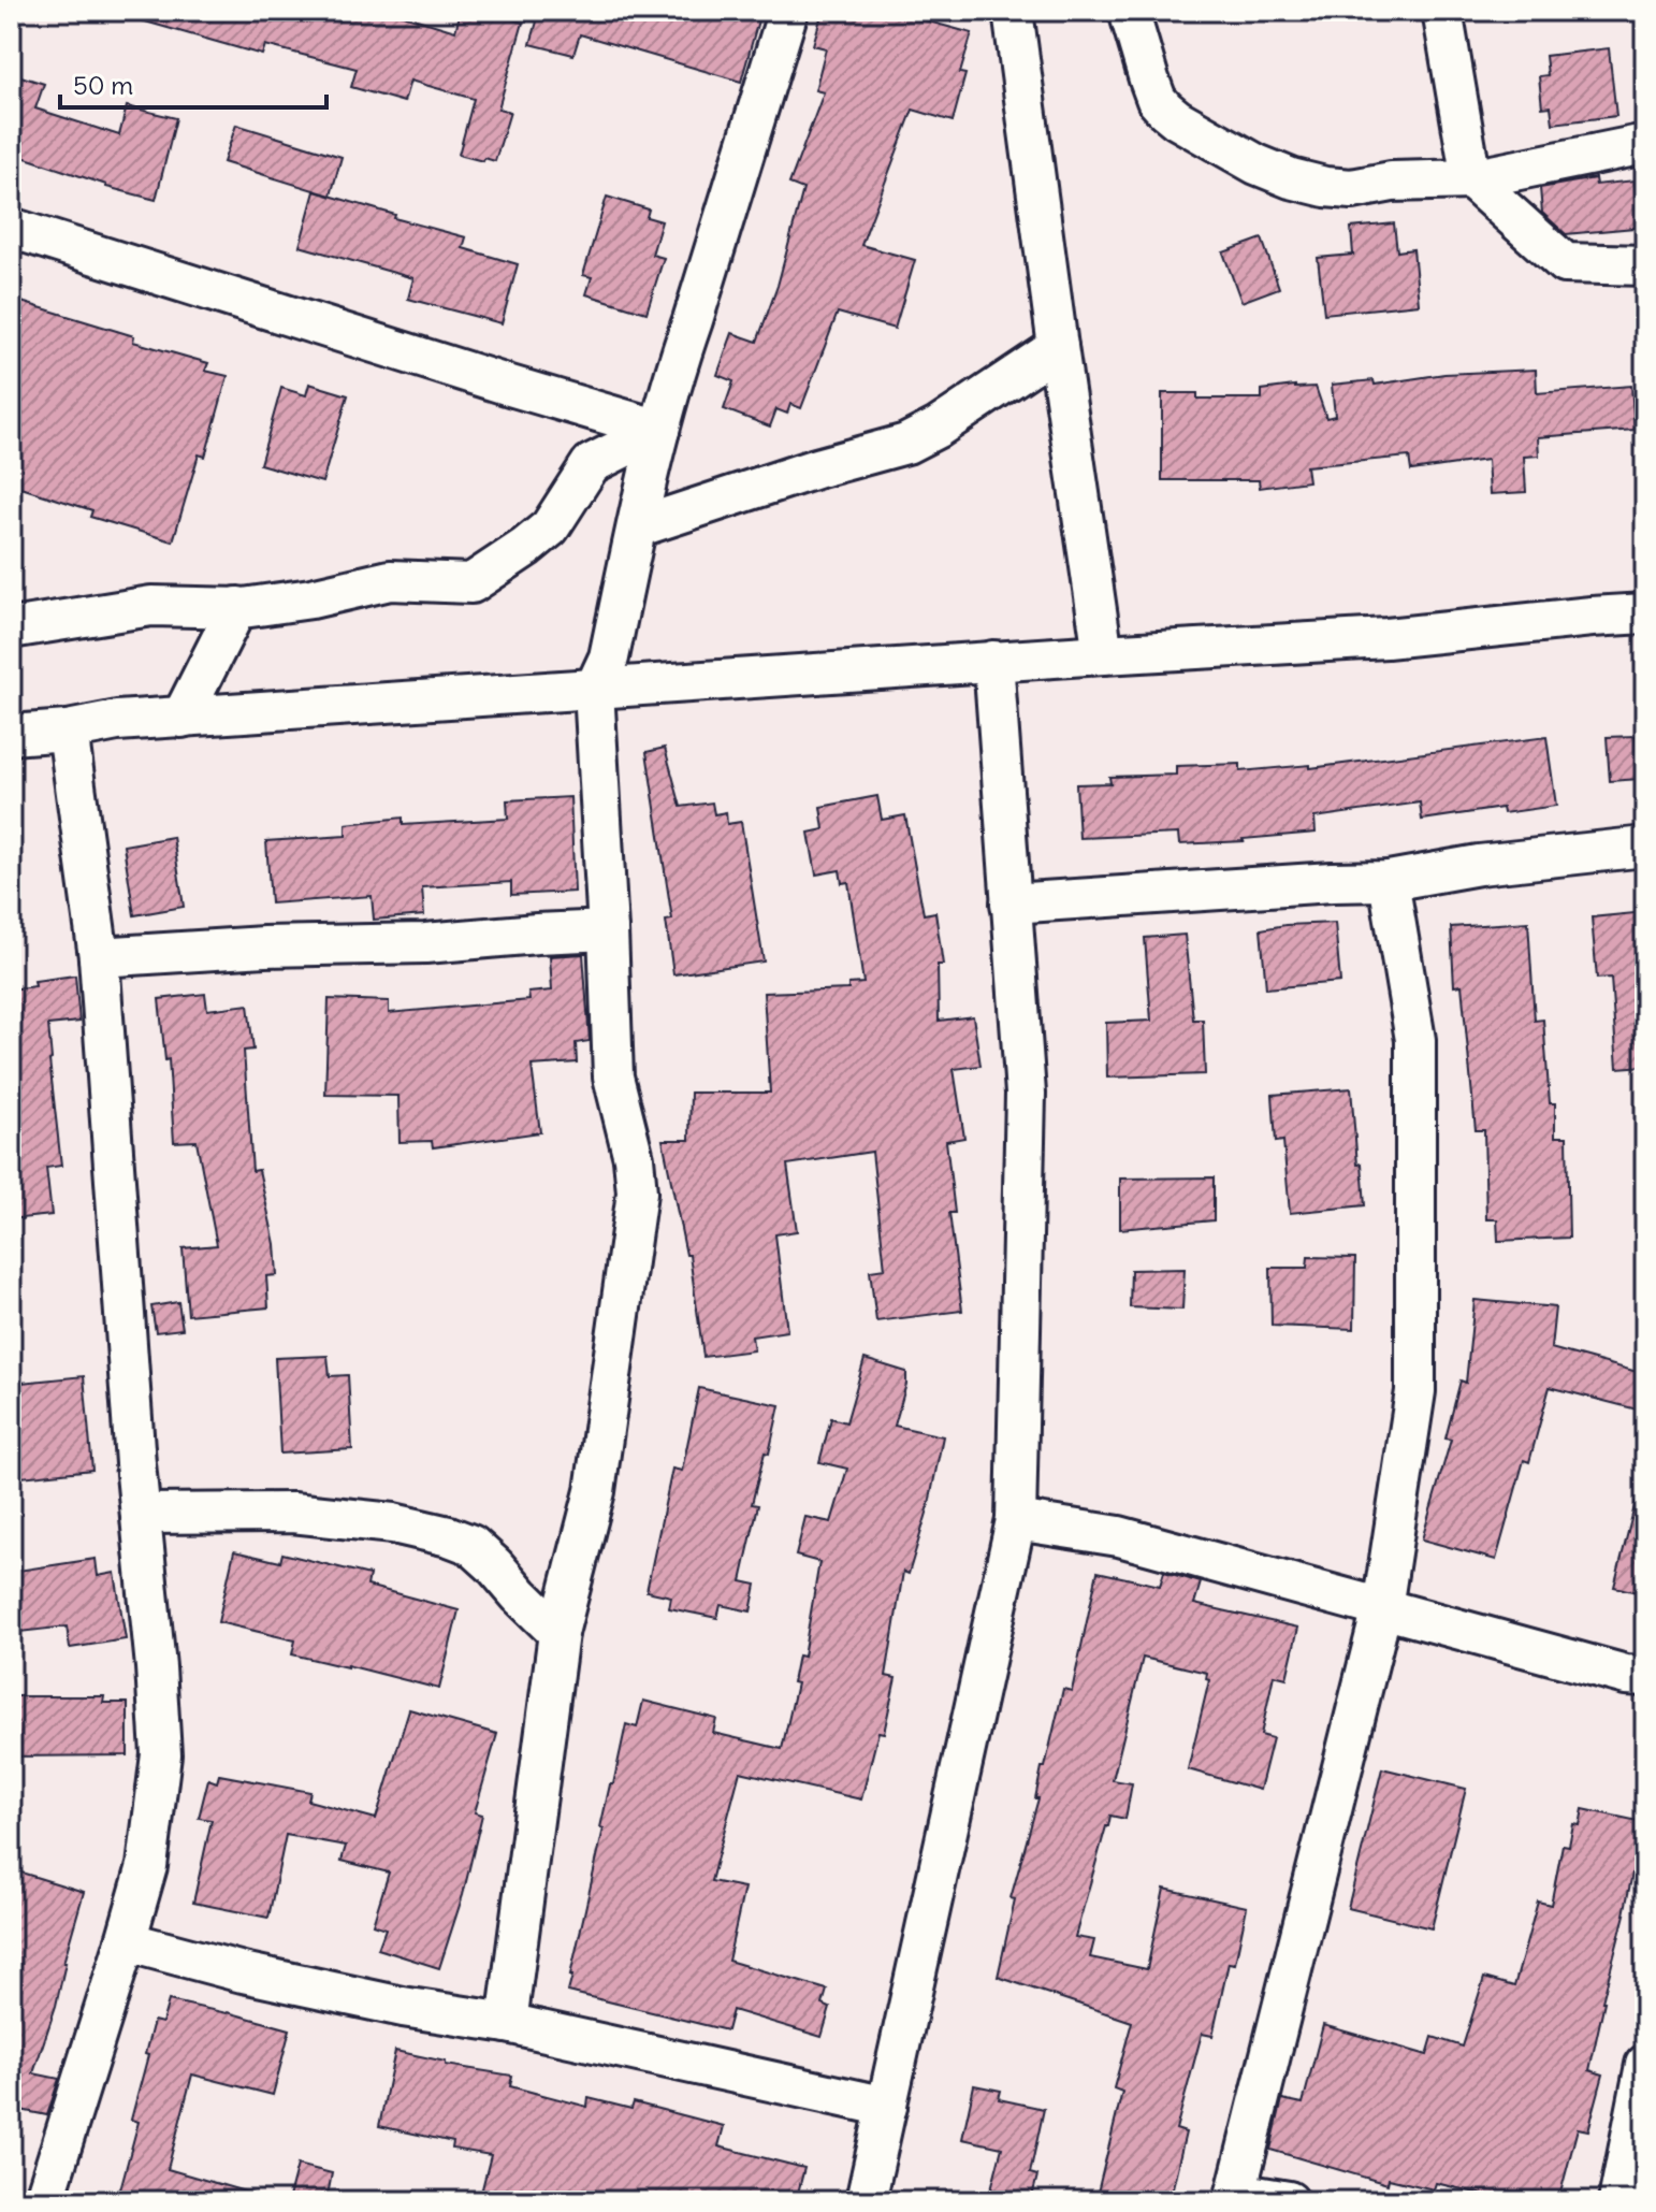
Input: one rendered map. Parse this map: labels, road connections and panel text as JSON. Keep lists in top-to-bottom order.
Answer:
{
  "scale_bar": "50 m"
}
